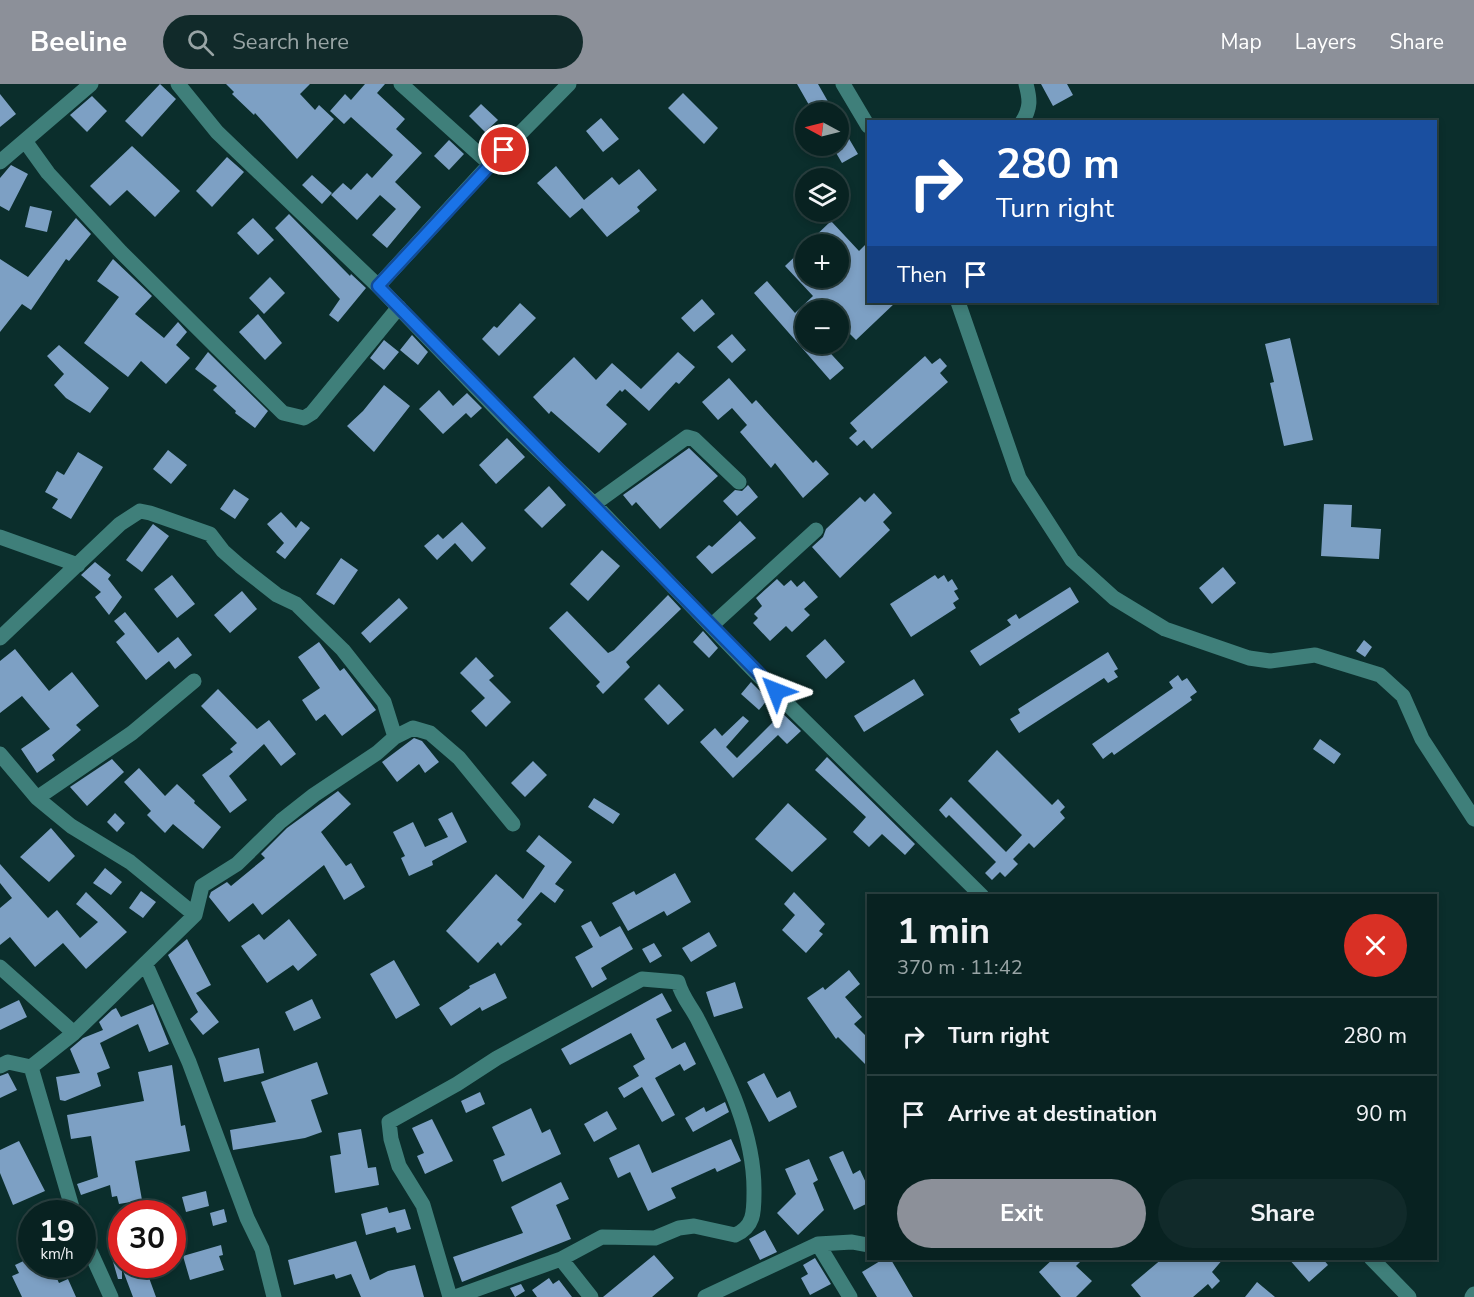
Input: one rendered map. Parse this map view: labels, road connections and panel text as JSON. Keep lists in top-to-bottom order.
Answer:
{
  "north": "left",
  "page": {
    "header": "Beeline",
    "search": "Search here",
    "nav": ["Map", "Layers", "Share"],
    "map_buttons": ["+", "−"],
    "turn": ["280 m", "Turn right"],
    "then": "Then",
    "heading": ["1 min", "370 m · 11:42"],
    "list": [
      {
        "name": "Turn right",
        "value": "280 m"
      },
      {
        "name": "Arrive at destination",
        "value": "90 m"
      }
    ],
    "buttons": ["Exit", "Share"],
    "speed": "19 km/h",
    "limit": "30"
  }
}
